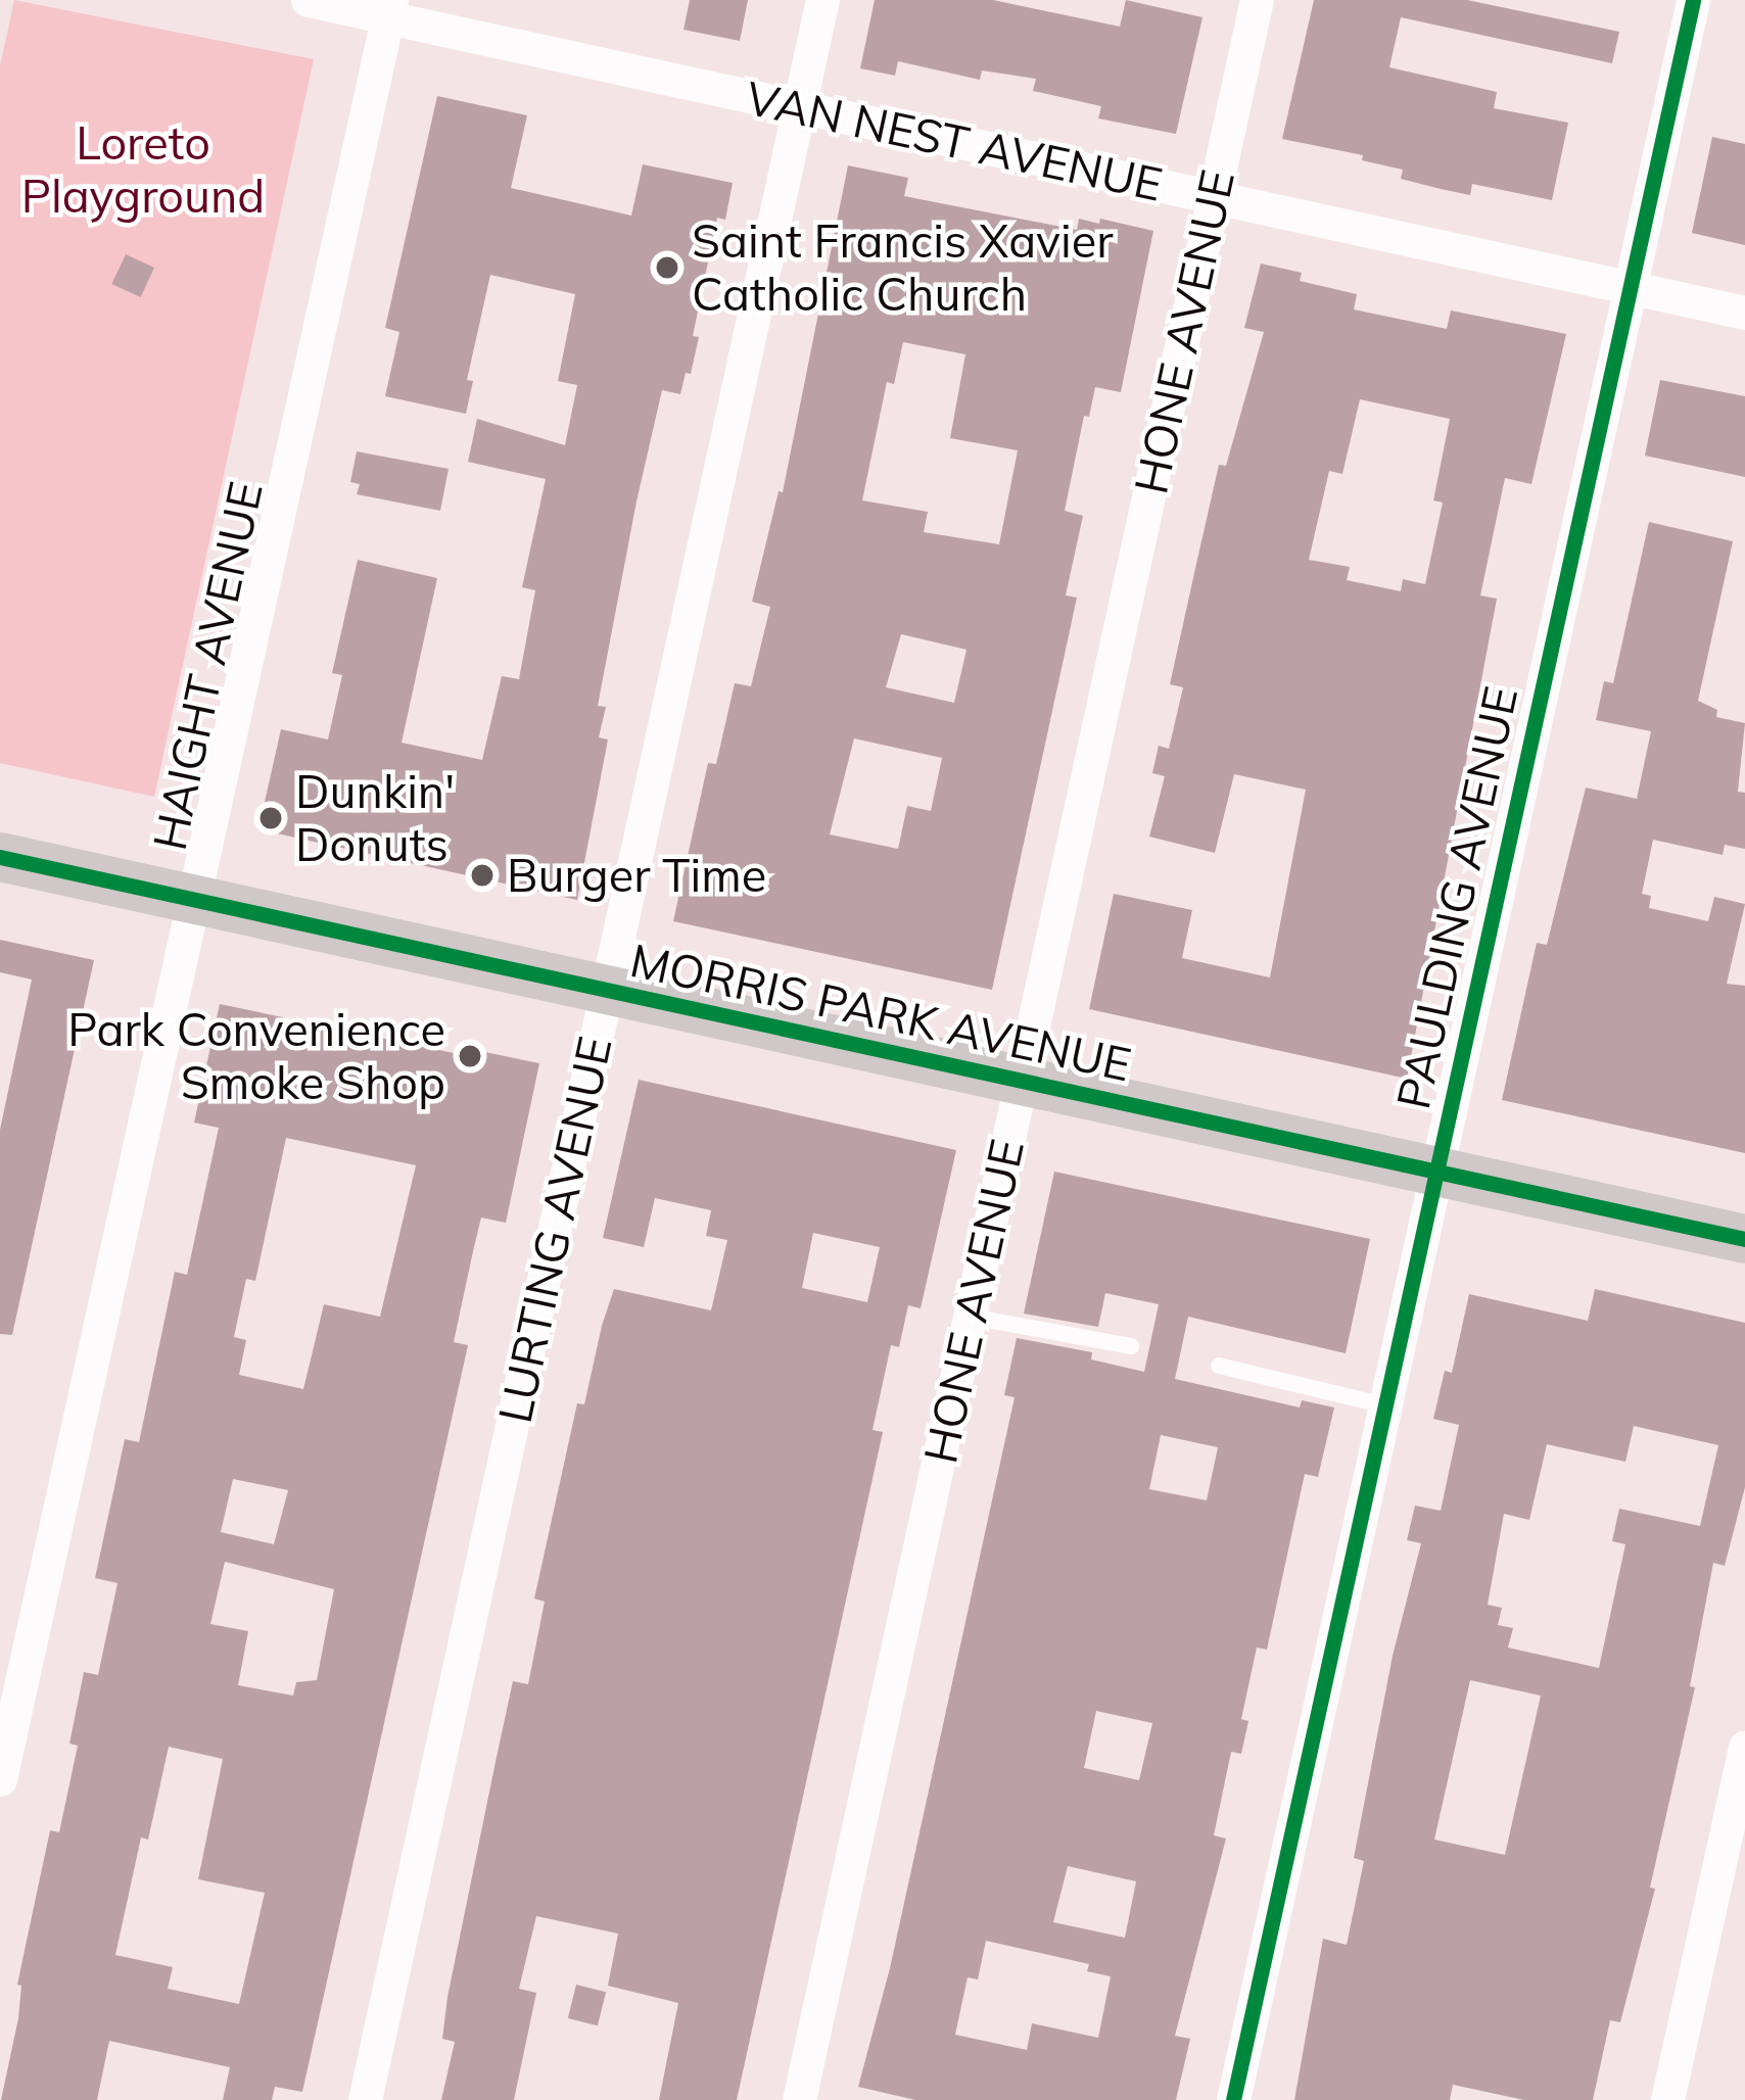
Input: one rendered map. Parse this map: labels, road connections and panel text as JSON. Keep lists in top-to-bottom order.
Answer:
{
  "streets": {
    "main road": ["MORRIS PARK AVENUE"],
    "street": [
      "VAN NEST AVENUE",
      "HONE AVENUE",
      "HAIGHT AVENUE",
      "PAULDING AVENUE",
      "LURTING AVENUE"
    ]
  },
  "crossings": [
    ["VAN NEST AVENUE", "HONE AVENUE"],
    ["VAN NEST AVENUE", "HAIGHT AVENUE"],
    ["VAN NEST AVENUE", "PAULDING AVENUE"],
    ["VAN NEST AVENUE", "LURTING AVENUE"],
    ["HONE AVENUE", "MORRIS PARK AVENUE"],
    ["HAIGHT AVENUE", "MORRIS PARK AVENUE"],
    ["PAULDING AVENUE", "MORRIS PARK AVENUE"],
    ["MORRIS PARK AVENUE", "LURTING AVENUE"]
  ],
  "parks": ["Loreto Playground"],
  "places": [
    "Saint Francis Xavier Catholic Church",
    "Dunkin' Donuts",
    "Burger Time",
    "Park Convenience Smoke Shop"
  ]
}
